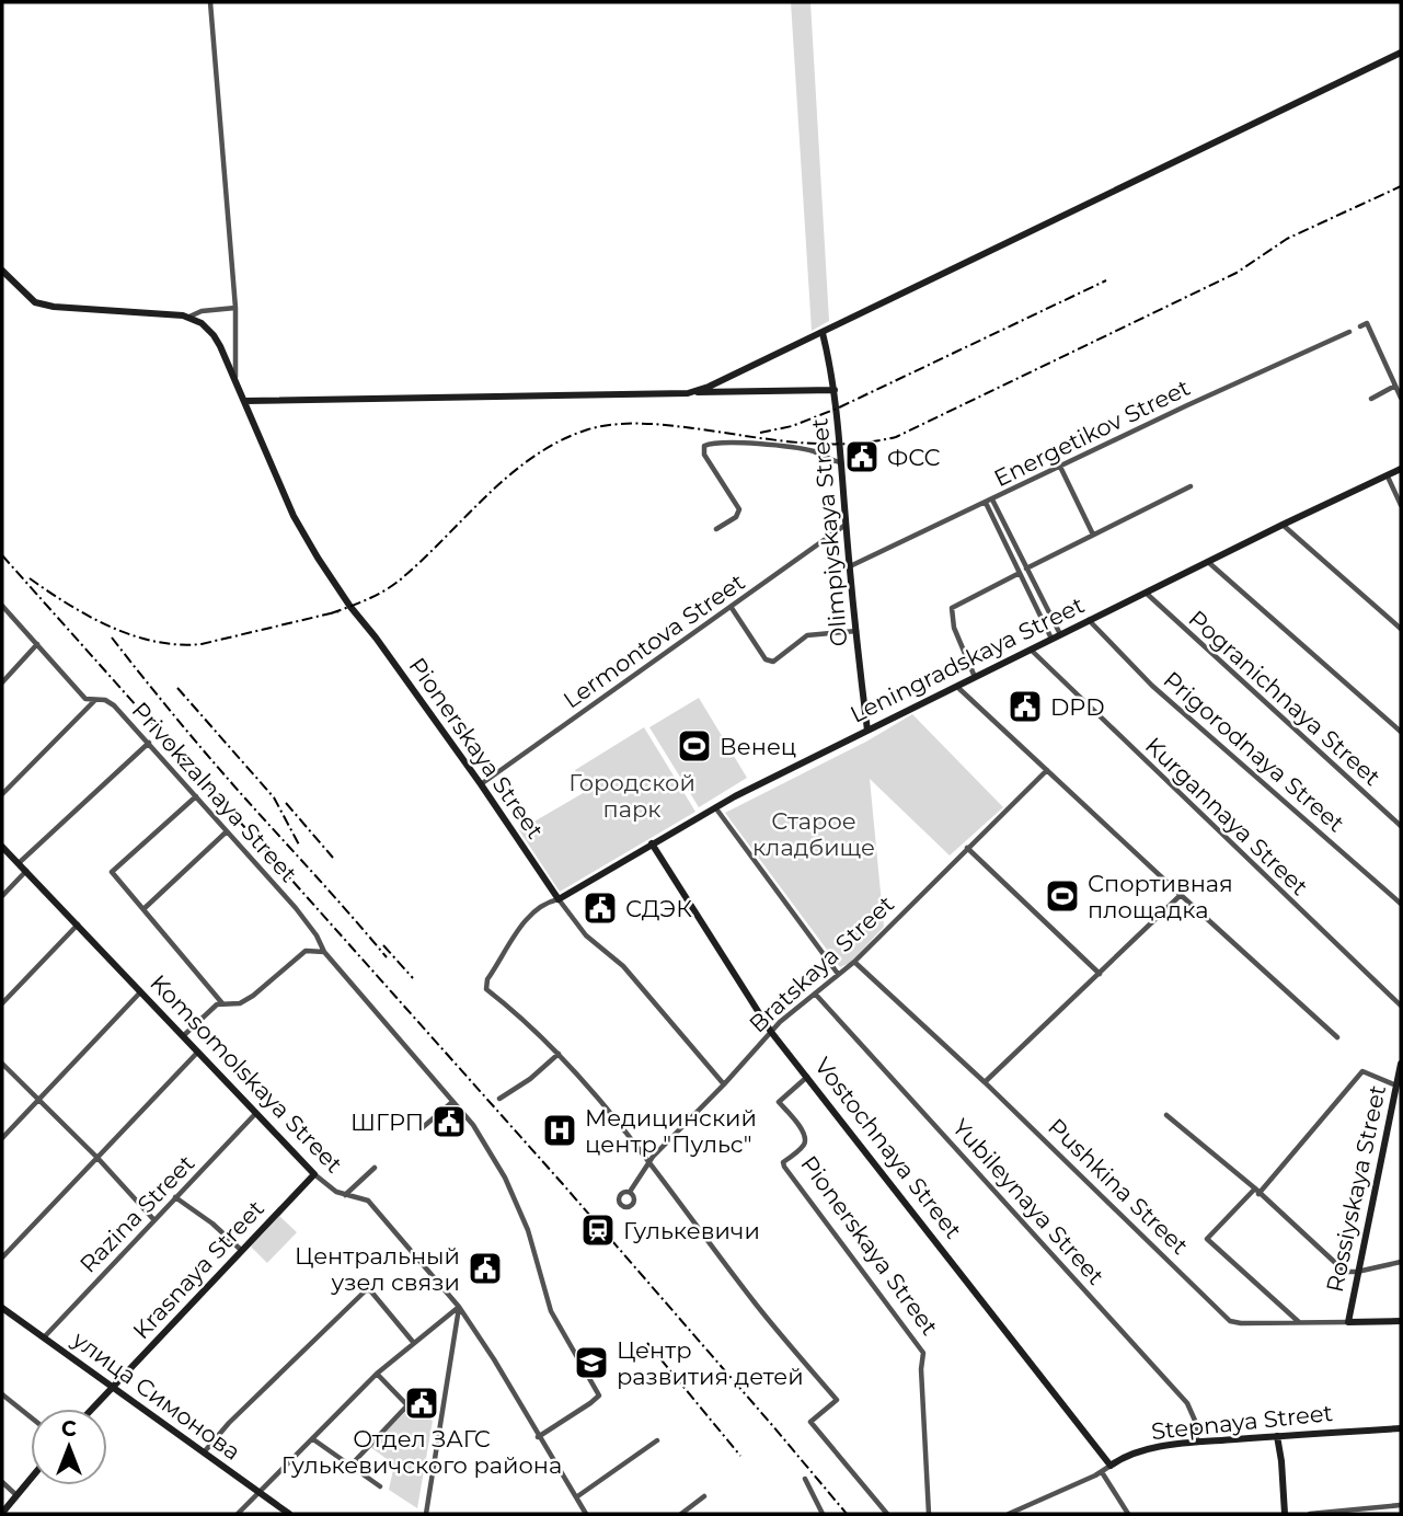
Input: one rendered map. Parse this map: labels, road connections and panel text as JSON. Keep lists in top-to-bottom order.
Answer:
{
  "streets": {
    "street": [
      "Energetikov Street",
      "Olimpiyskaya Street",
      "Lermontova Street",
      "Leningradskaya Street",
      "Pogranichnaya Street",
      "Pionerskaya Street",
      "Prigorodnaya Street",
      "Privokzalnaya Street",
      "Kurgannaya Street",
      "Bratskaya Street",
      "Komsomolskaya Street",
      "Vostochnaya Street",
      "Pushkina Street",
      "Rossiyskaya Street",
      "Yubileynaya Street",
      "Razina Street",
      "Krasnaya Street",
      "улица Симонова",
      "Stepnaya Street"
    ]
  },
  "crossings": [
    ["Energetikov Street", "Olimpiyskaya Street"],
    ["Olimpiyskaya Street", "Lermontova Street"],
    ["Olimpiyskaya Street", "Leningradskaya Street"],
    ["Lermontova Street", "Pionerskaya Street"],
    ["Leningradskaya Street", "Pogranichnaya Street"],
    ["Leningradskaya Street", "Pionerskaya Street"],
    ["Leningradskaya Street", "Prigorodnaya Street"],
    ["Leningradskaya Street", "Kurgannaya Street"],
    ["Leningradskaya Street", "Vostochnaya Street"],
    ["Pionerskaya Street", "Bratskaya Street"],
    ["Pionerskaya Street", "Vostochnaya Street"],
    ["Privokzalnaya Street", "Komsomolskaya Street"],
    ["Bratskaya Street", "Vostochnaya Street"],
    ["Bratskaya Street", "Pushkina Street"],
    ["Bratskaya Street", "Yubileynaya Street"],
    ["Komsomolskaya Street", "Razina Street"],
    ["Komsomolskaya Street", "Krasnaya Street"],
    ["Vostochnaya Street", "Stepnaya Street"],
    ["Pushkina Street", "Rossiyskaya Street"],
    ["Yubileynaya Street", "Stepnaya Street"],
    ["Razina Street", "улица Симонова"],
    ["Krasnaya Street", "улица Симонова"]
  ],
  "parks": ["Городской парк", "Старое кладбище"],
  "places": {
    "public building": [
      "ФСС",
      "DPD",
      "СДЭК",
      "ШГРП",
      "Центральный узел связи",
      "Отдел ЗАГС Гулькевичского района"
    ],
    "sports": ["Венец", "Спортивная площадка"],
    "hospital": ["Медицинский центр \"Пульс\""],
    "station": ["Гулькевичи"],
    "school or university": ["Центр развития детей"]
  },
  "north": "top"
}
